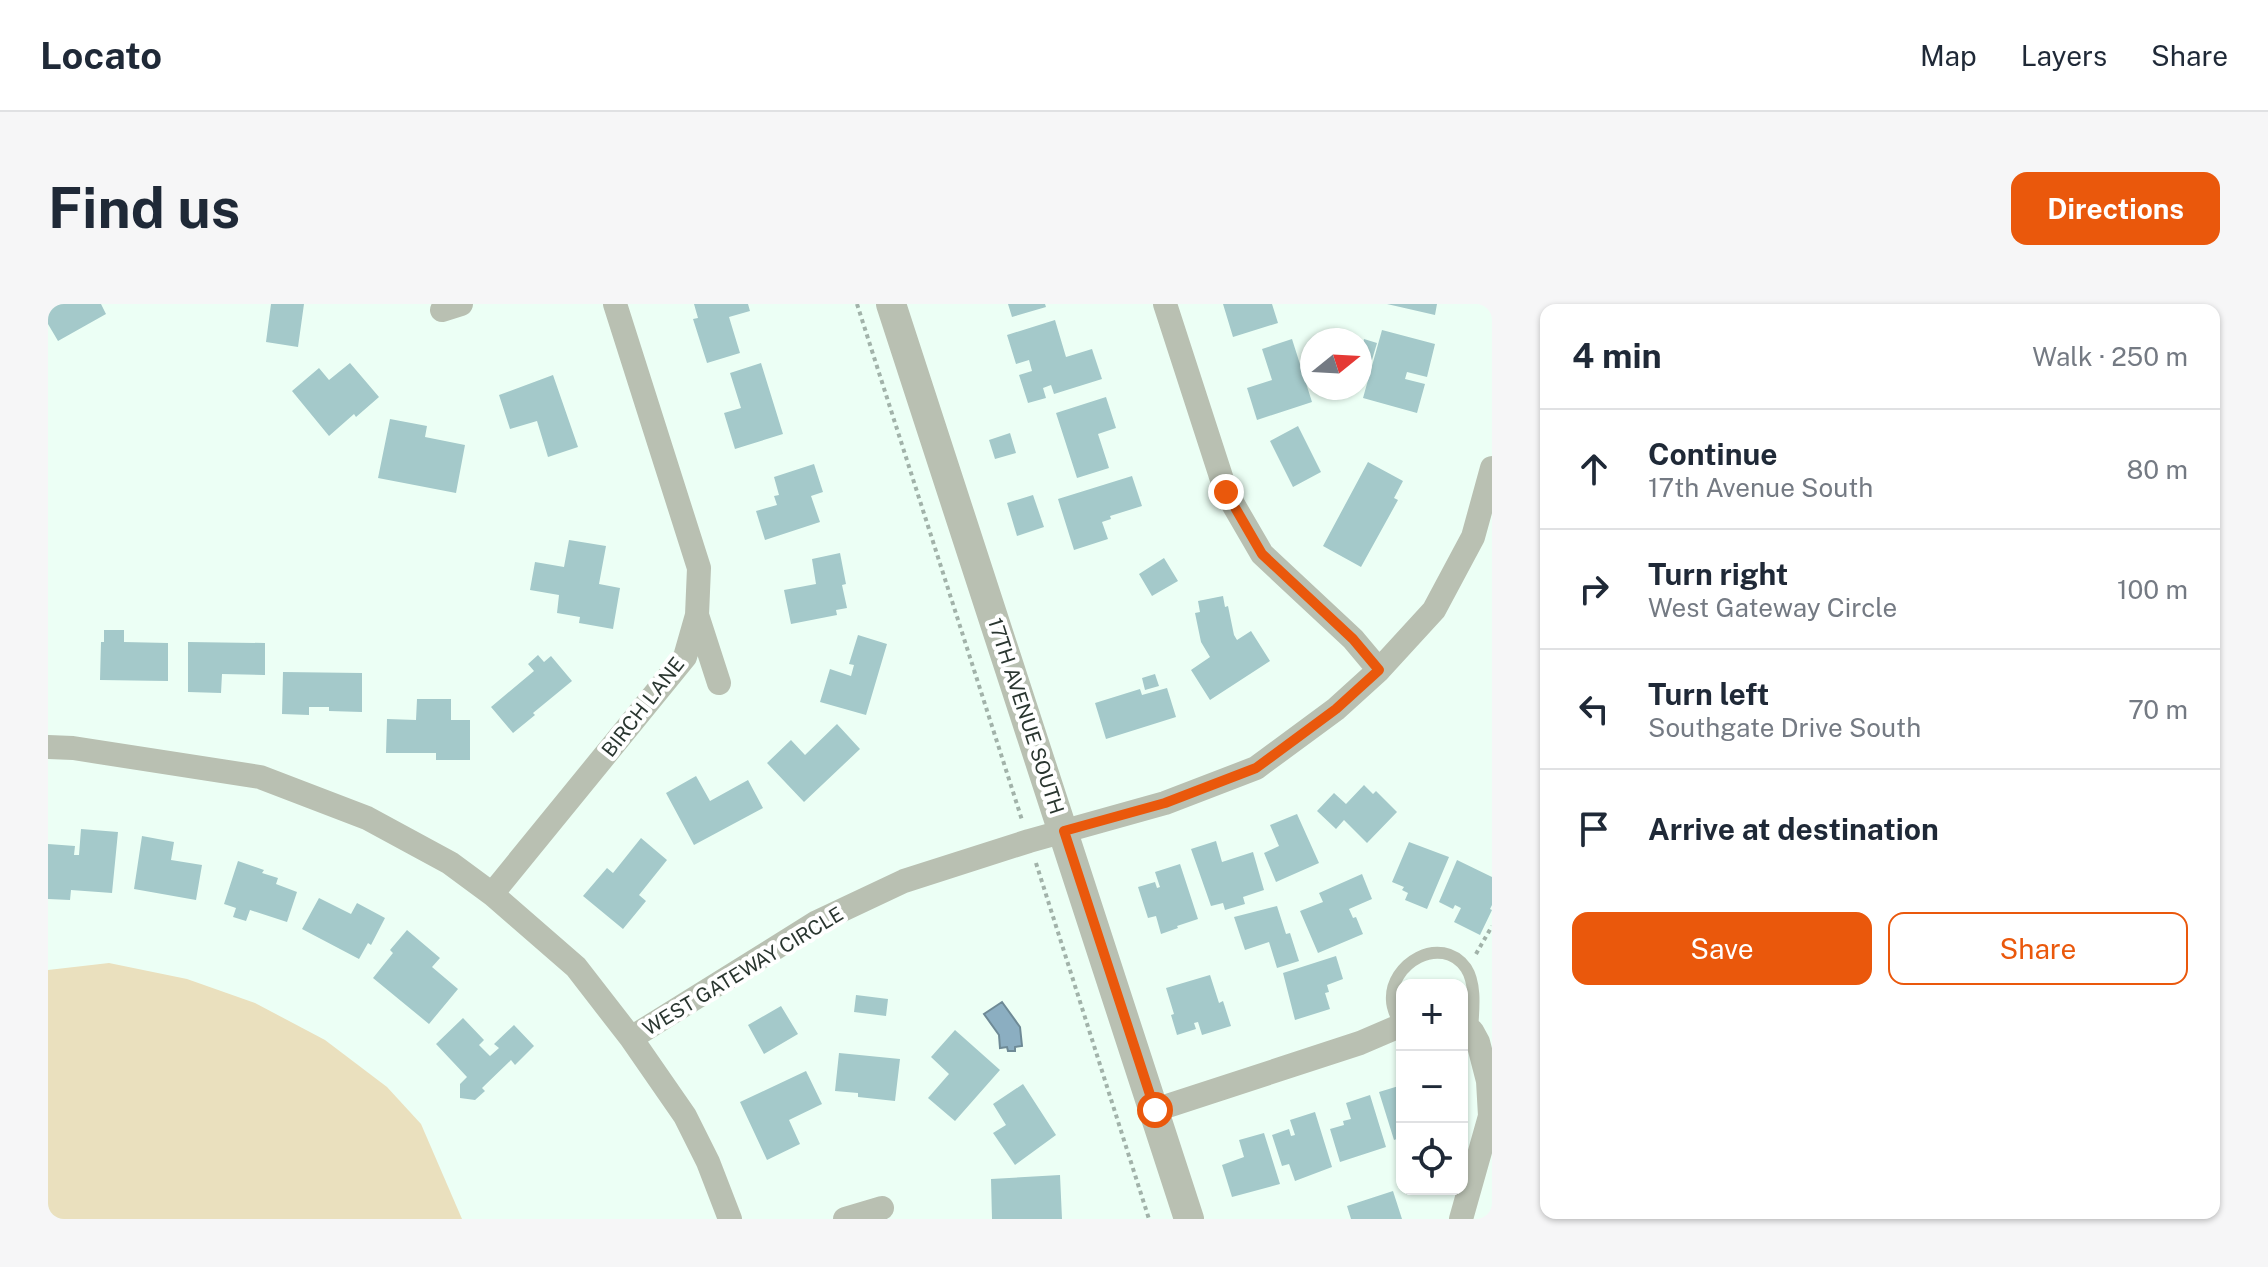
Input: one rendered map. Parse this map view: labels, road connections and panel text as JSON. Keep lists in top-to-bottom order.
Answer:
{
  "streets": {
    "street": ["BIRCH LANE", "17TH AVENUE SOUTH", "WEST GATEWAY CIRCLE"]
  },
  "crossings": [
    ["17TH AVENUE SOUTH", "WEST GATEWAY CIRCLE"]
  ],
  "north": "right",
  "page": {
    "header": "Locato",
    "nav": ["Map", "Layers", "Share"],
    "buttons": [
      "Directions",
      ["Save", "Share"]
    ],
    "title": "Find us",
    "heading": ["4 min", "Walk · 250 m"],
    "list": [
      ["Continue", "17th Avenue South", "80 m"],
      ["Turn right", "West Gateway Circle", "100 m"],
      ["Turn left", "Southgate Drive South", "70 m"],
      "Arrive at destination"
    ],
    "map_buttons": ["+", "−"]
  }
}
